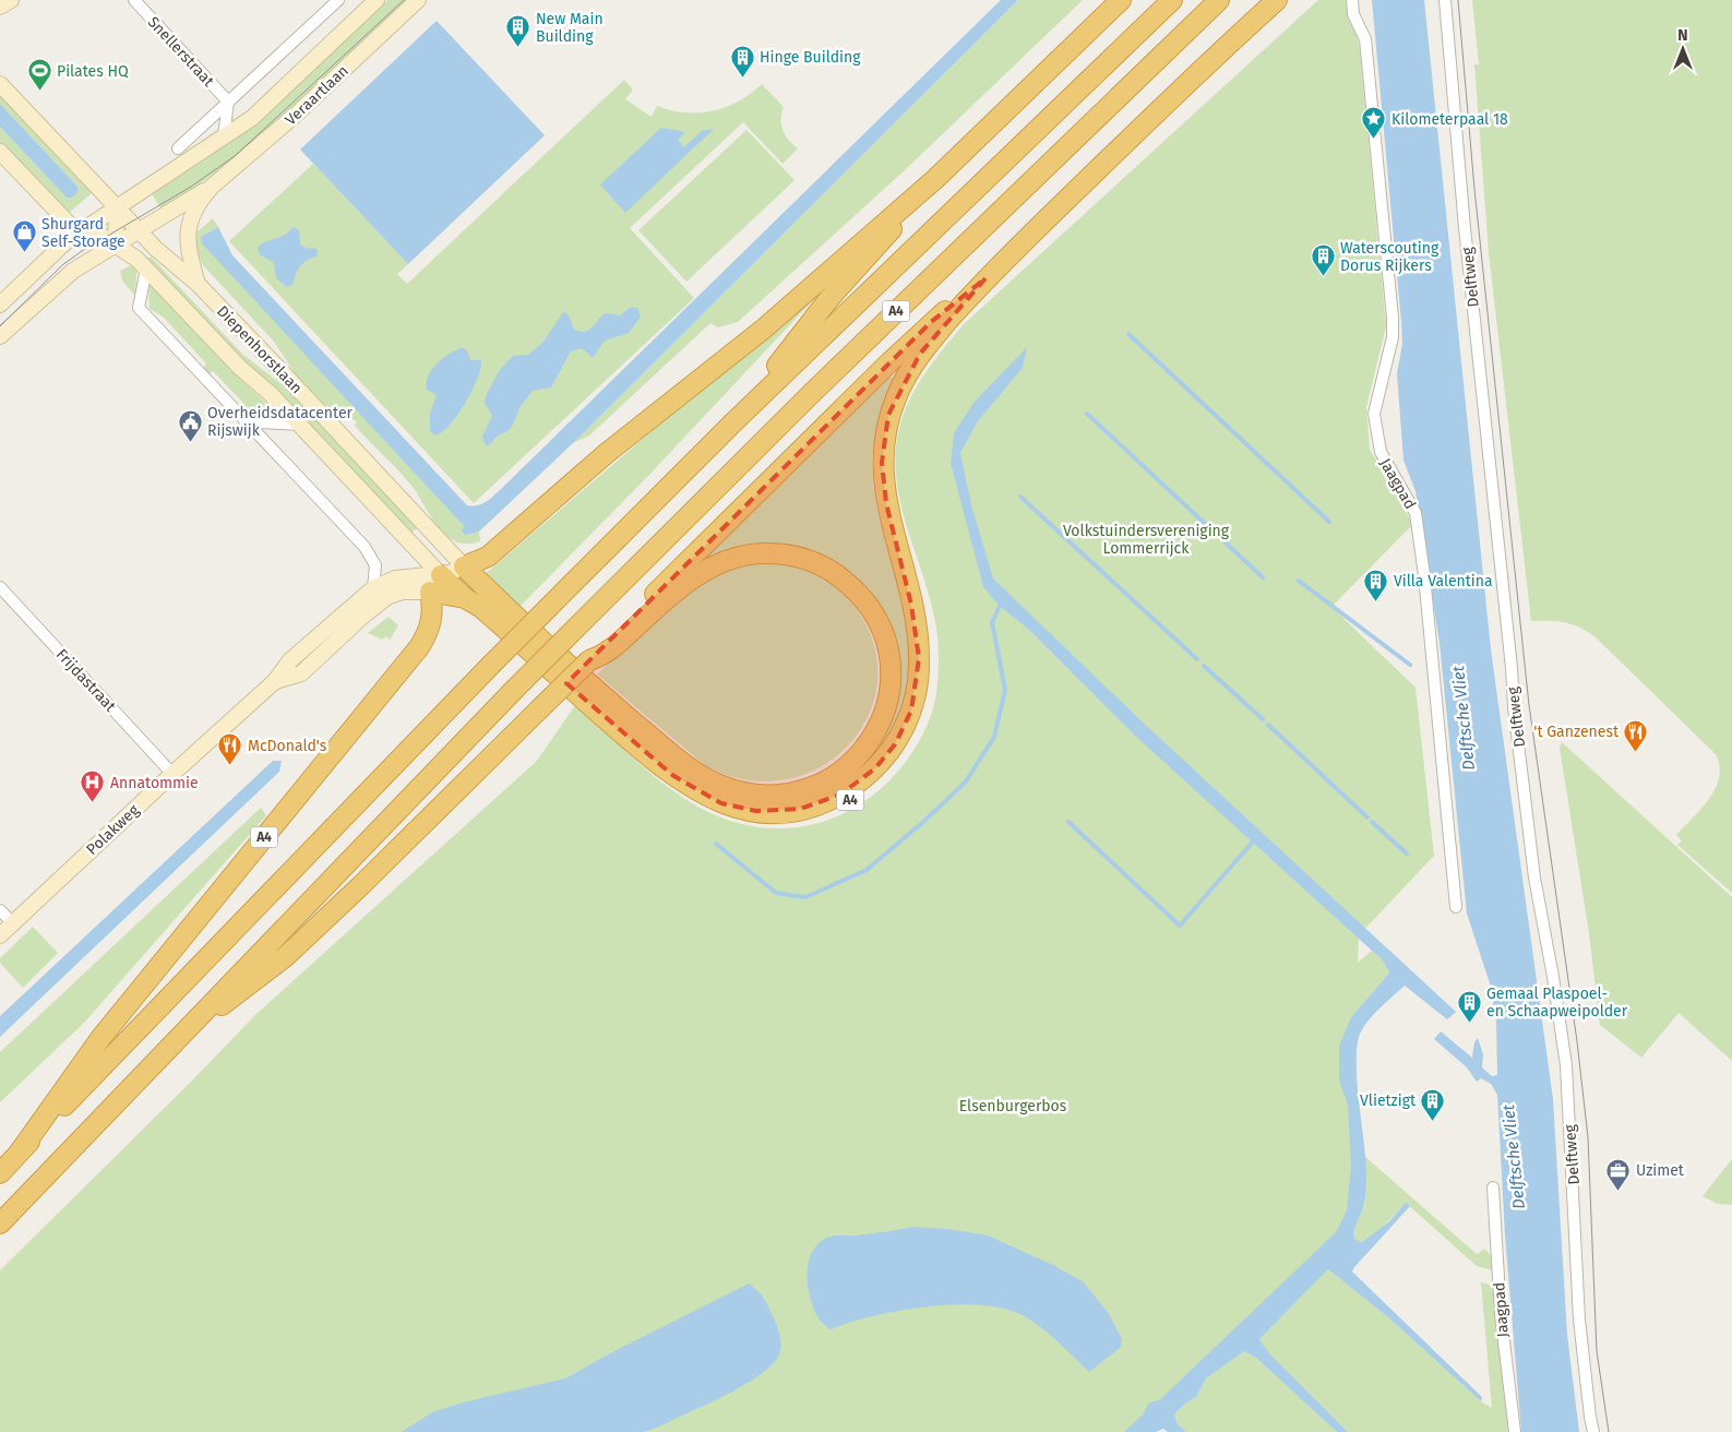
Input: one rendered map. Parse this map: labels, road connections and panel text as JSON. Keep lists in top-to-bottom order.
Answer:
{
  "streets": {
    "highway": ["A4"],
    "street": [
      "Snellerstraat",
      "Veraartlaan",
      "Delftweg",
      "Diepenhorstlaan",
      "Jaagpad",
      "Frijdastraat",
      "Polakweg"
    ]
  },
  "crossings": [
    ["Veraartlaan", "Diepenhorstlaan"],
    ["A4", "Diepenhorstlaan"],
    ["A4", "Polakweg"],
    ["Diepenhorstlaan", "Polakweg"],
    ["Frijdastraat", "Polakweg"]
  ],
  "water": ["Delftsche Vliet"],
  "parks": ["Volkstuindersvereniging Lommerrijck", "Elsenburgerbos"],
  "places": {
    "building": [
      "New Main Building",
      "Hinge Building",
      "Waterscouting Dorus Rijkers",
      "Villa Valentina",
      "Gemaal Plaspoel- en Schaapweipolder",
      "Vlietzigt"
    ],
    "sports": ["Pilates HQ"],
    "place": ["Kilometerpaal 18"],
    "shop": ["Shurgard Self-Storage"],
    "public building": ["Overheidsdatacenter Rijswijk"],
    "restaurant": ["'t Ganzenest", "McDonald's"],
    "hospital": ["Annatommie"],
    "office": ["Uzimet"]
  },
  "north": "top"
}
